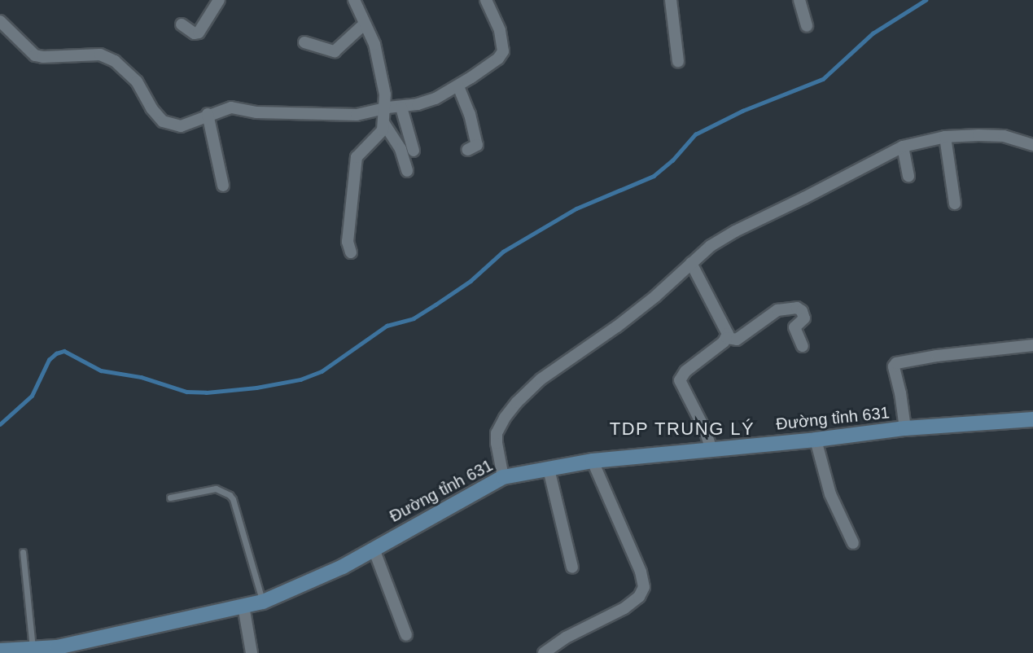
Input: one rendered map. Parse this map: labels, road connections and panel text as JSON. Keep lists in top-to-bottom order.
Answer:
{
  "streets": {
    "main road": ["Đường tỉnh 631"]
  },
  "districts": ["TDP TRUNG LÝ"]
}
